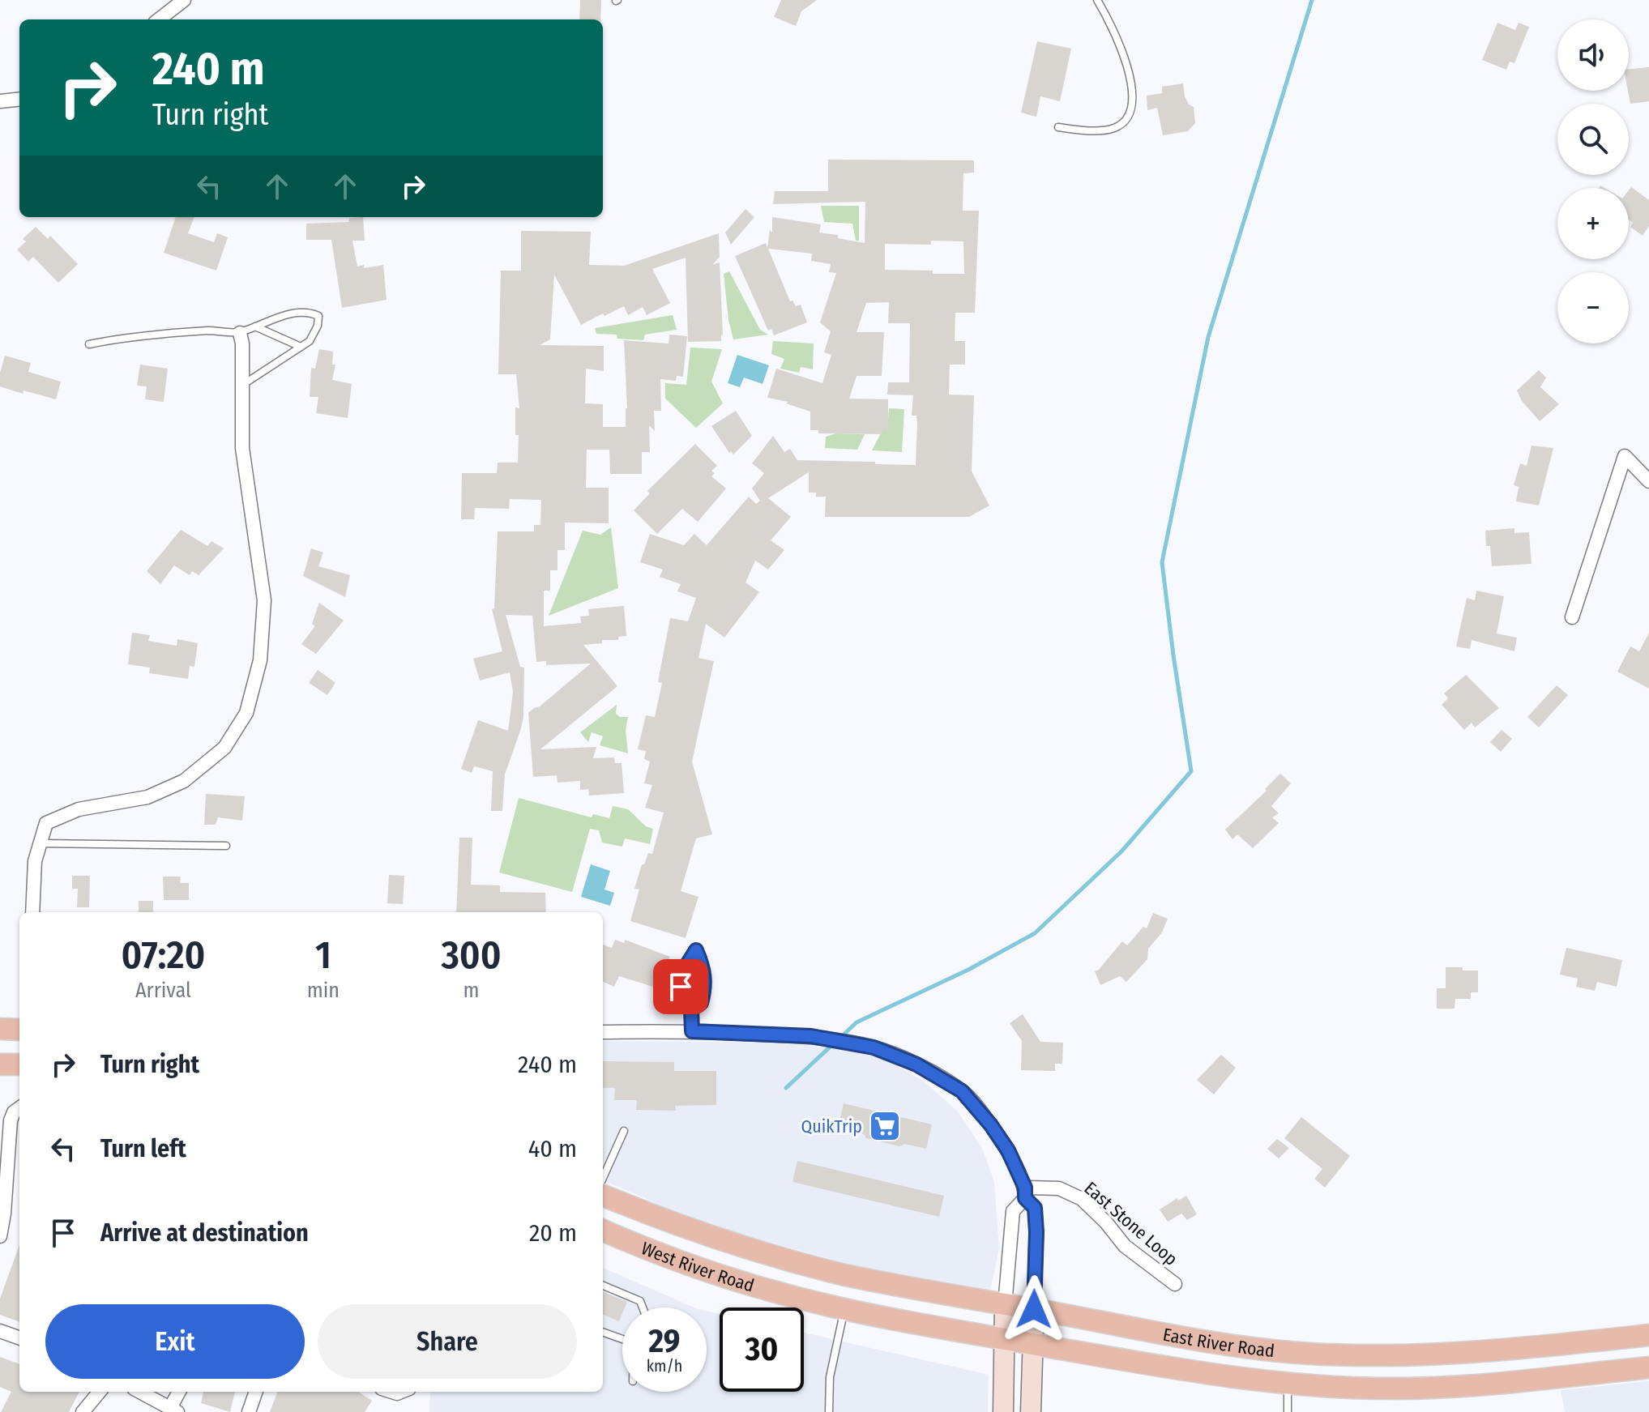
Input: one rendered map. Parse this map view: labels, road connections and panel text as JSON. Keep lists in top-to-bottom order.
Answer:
{
  "streets": {
    "main road": ["West River Road", "East River Road"],
    "street": ["East Stone Loop"]
  },
  "crossings": [
    ["West River Road", "East River Road"]
  ],
  "places": {
    "supermarket": ["QuikTrip"]
  },
  "page": {
    "map_buttons": ["+", "−"],
    "turn": ["240 m", "Turn right"],
    "eta": [
      "07:20",
      "Arrival",
      "1",
      "min",
      "300",
      "m"
    ],
    "list": [
      {
        "name": "Turn right",
        "value": "240 m"
      },
      {
        "name": "Turn left",
        "value": "40 m"
      },
      {
        "name": "Arrive at destination",
        "value": "20 m"
      }
    ],
    "buttons": ["Exit", "Share"],
    "speed": "29 km/h",
    "limit": "30"
  }
}
